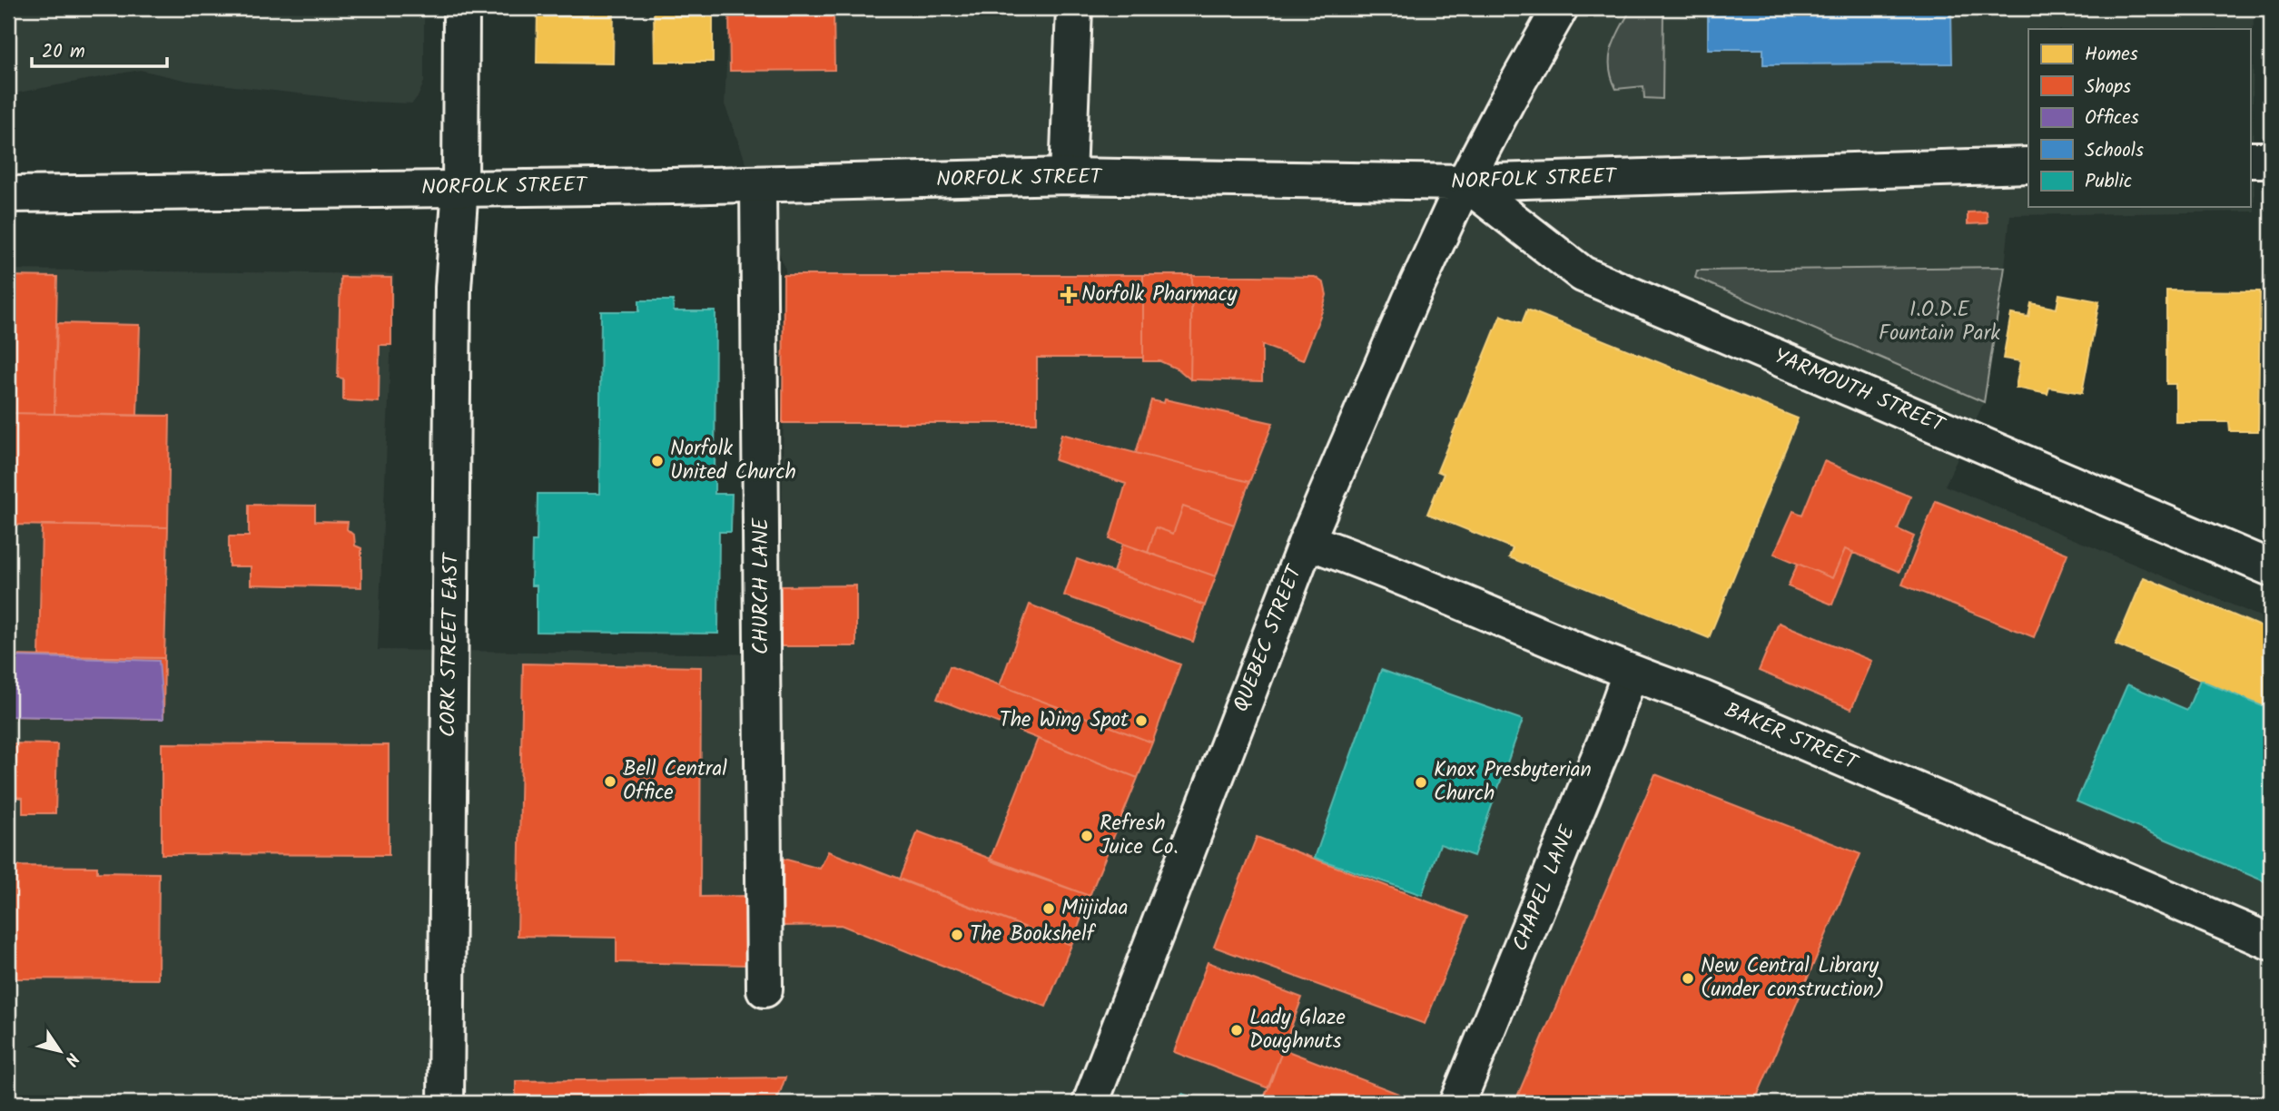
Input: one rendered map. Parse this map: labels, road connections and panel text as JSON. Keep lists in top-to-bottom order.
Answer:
{
  "streets": {
    "street": [
      "NORFOLK STREET",
      "YARMOUTH STREET",
      "CHURCH LANE",
      "QUEBEC STREET",
      "CORK STREET EAST",
      "BAKER STREET",
      "CHAPEL LANE"
    ]
  },
  "crossings": [
    ["NORFOLK STREET", "YARMOUTH STREET"],
    ["NORFOLK STREET", "CHURCH LANE"],
    ["NORFOLK STREET", "QUEBEC STREET"],
    ["NORFOLK STREET", "CORK STREET EAST"],
    ["YARMOUTH STREET", "QUEBEC STREET"],
    ["QUEBEC STREET", "BAKER STREET"],
    ["BAKER STREET", "CHAPEL LANE"]
  ],
  "parks": ["I.O.D.E Fountain Park"],
  "places": {
    "health": ["Norfolk Pharmacy"],
    "other": [
      "Norfolk United Church",
      "The Wing Spot",
      "Bell Central Office",
      "Knox Presbyterian Church",
      "Refresh Juice Co.",
      "Miijidaa",
      "The Bookshelf",
      "New Central Library (under construction)",
      "Lady Glaze Doughnuts"
    ]
  },
  "legend": [
    "Homes",
    "Shops",
    "Offices",
    "Schools",
    "Public"
  ],
  "scale_bar": "20 m",
  "north": "bottom right"
}
